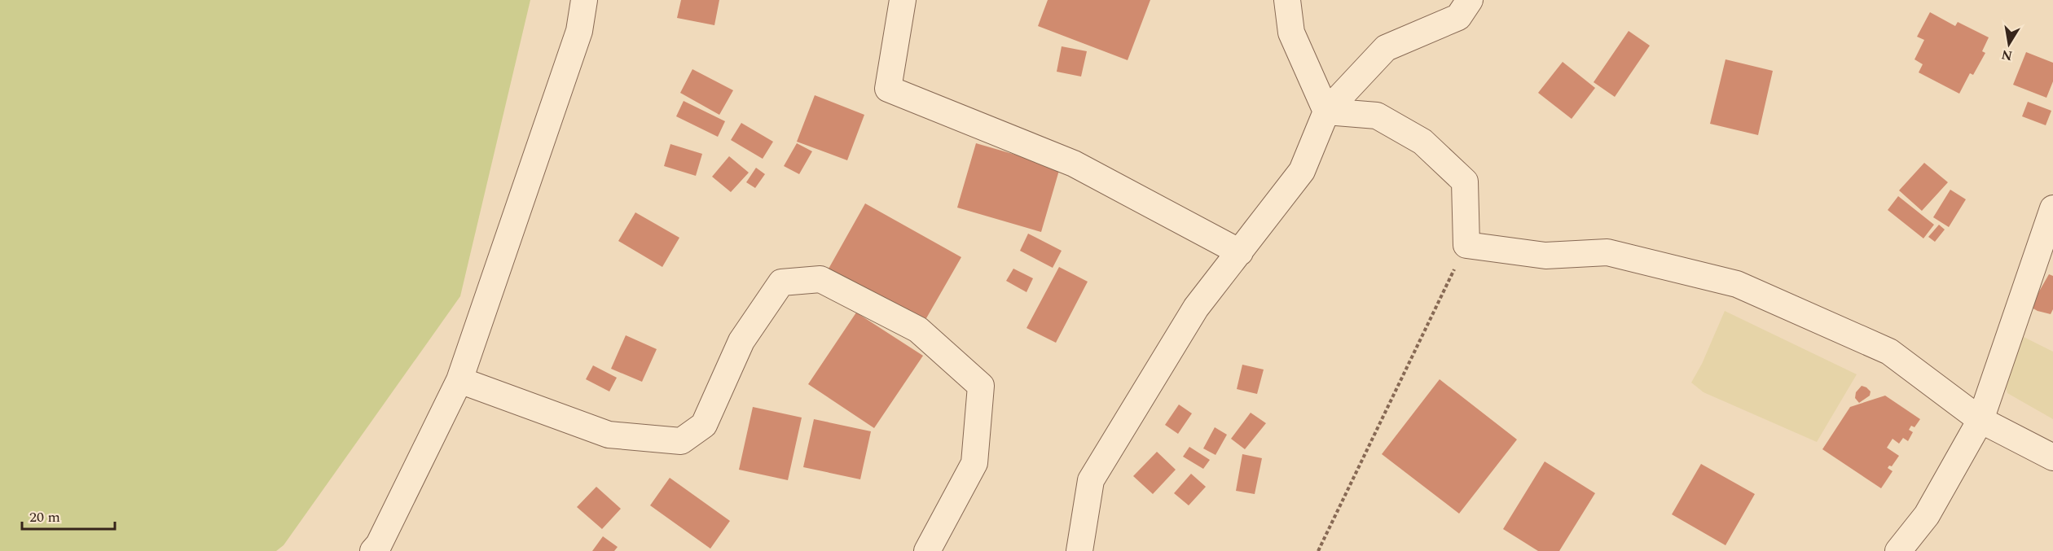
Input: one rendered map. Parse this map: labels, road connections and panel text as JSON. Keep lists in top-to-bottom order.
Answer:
{
  "scale_bar": "20 m",
  "north": "bottom"
}
